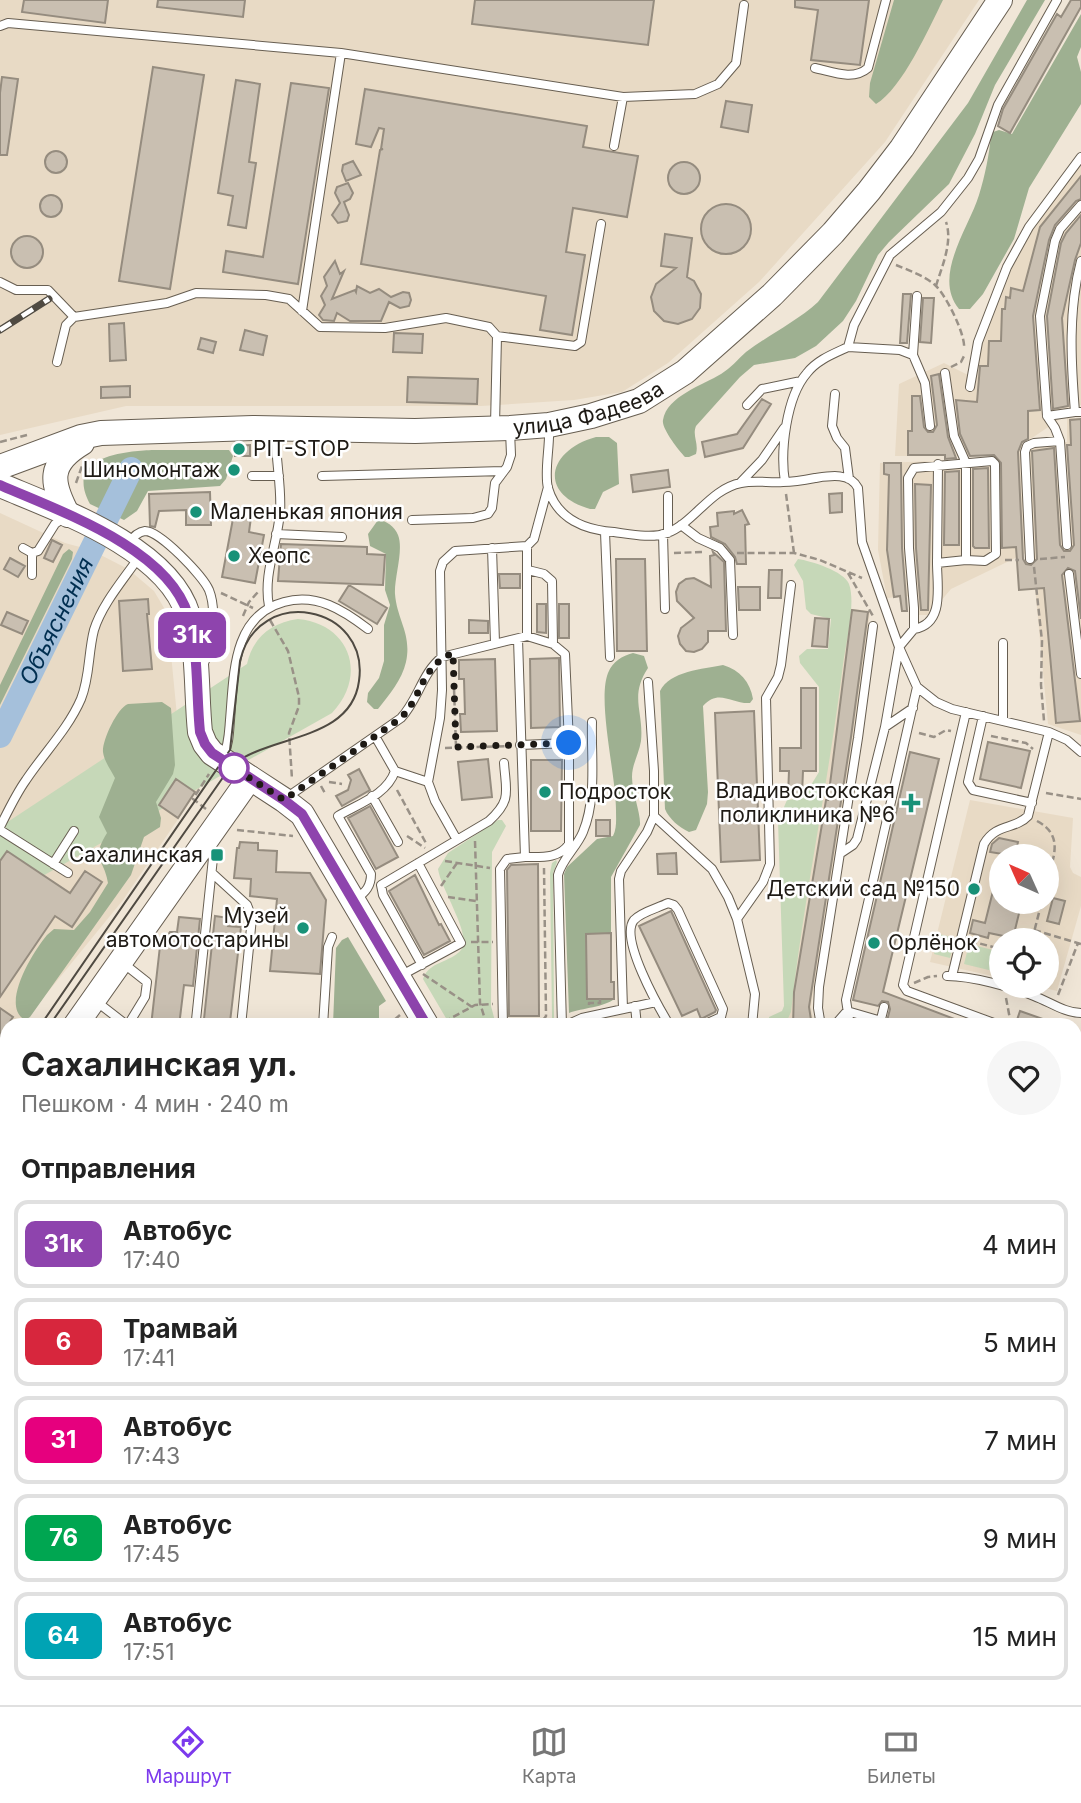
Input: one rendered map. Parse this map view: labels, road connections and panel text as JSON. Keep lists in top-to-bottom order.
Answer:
{
  "streets": {
    "main road": ["улица Фадеева"]
  },
  "water": ["Объяснения"],
  "places": {
    "other": [
      "PIT-STOP",
      "Шиномонтаж",
      "Маленькая япония",
      "Хеопс",
      "Подросток",
      "Детский сад №150",
      "Музей автомотостарины",
      "Орлёнок"
    ],
    "health": ["Владивостокская поликлиника №6"],
    "transit": ["Сахалинская"]
  },
  "lines": ["bus line 31к"],
  "north": "top left",
  "page": {
    "on_map": "31к",
    "heading": [
      ["Сахалинская ул.", "Пешком · 4 мин · 240 m"],
      "Отправления"
    ],
    "list": [
      {
        "mark": "31к",
        "name": "Автобус",
        "note": "17:40",
        "value": "4 мин"
      },
      {
        "mark": "6",
        "name": "Трамвай",
        "note": "17:41",
        "value": "5 мин"
      },
      {
        "mark": "31",
        "name": "Автобус",
        "note": "17:43",
        "value": "7 мин"
      },
      {
        "mark": "76",
        "name": "Автобус",
        "note": "17:45",
        "value": "9 мин"
      },
      {
        "mark": "64",
        "name": "Автобус",
        "note": "17:51",
        "value": "15 мин"
      }
    ],
    "tabs": ["Маршрут", "Карта", "Билеты"]
  }
}
